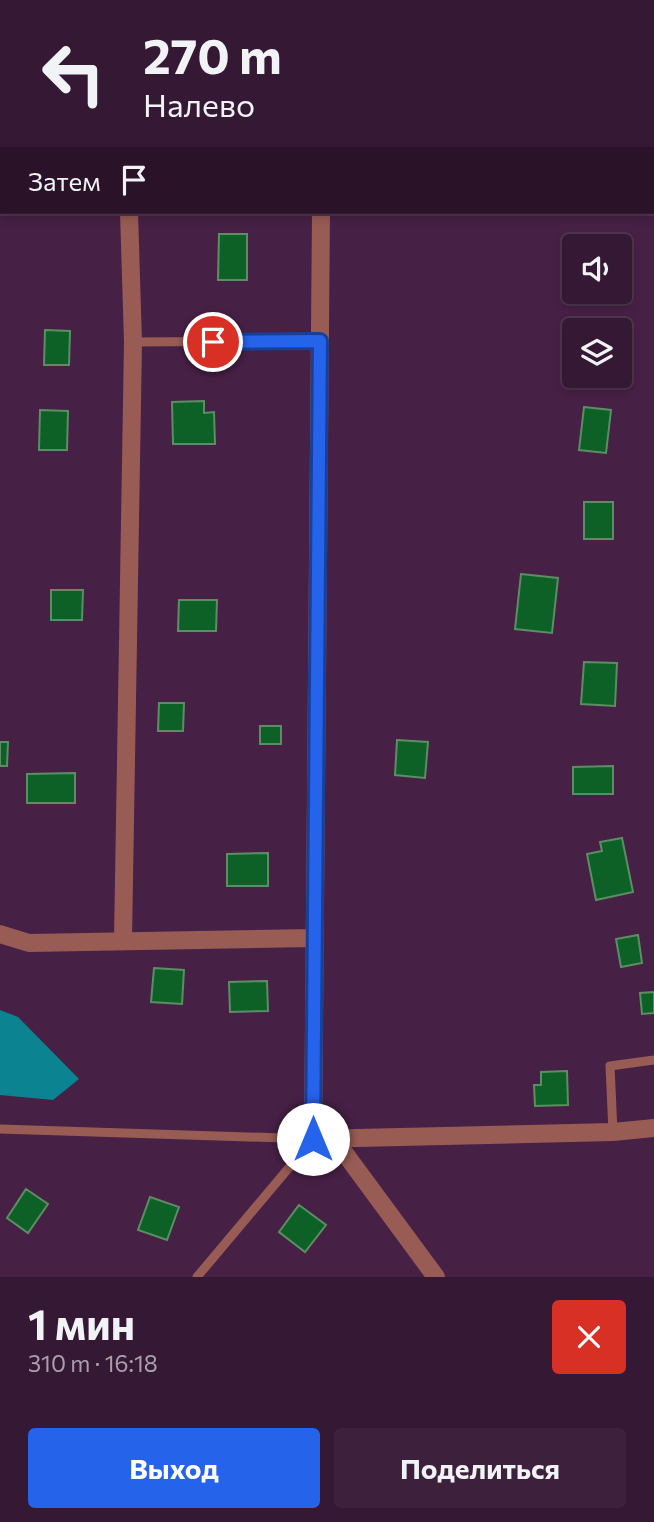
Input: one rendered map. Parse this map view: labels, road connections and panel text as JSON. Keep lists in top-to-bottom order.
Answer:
{
  "page": {
    "turn": ["270 m", "Налево"],
    "then": "Затем",
    "heading": ["1 мин", "310 m · 16:18"],
    "buttons": ["Выход", "Поделиться"]
  }
}
